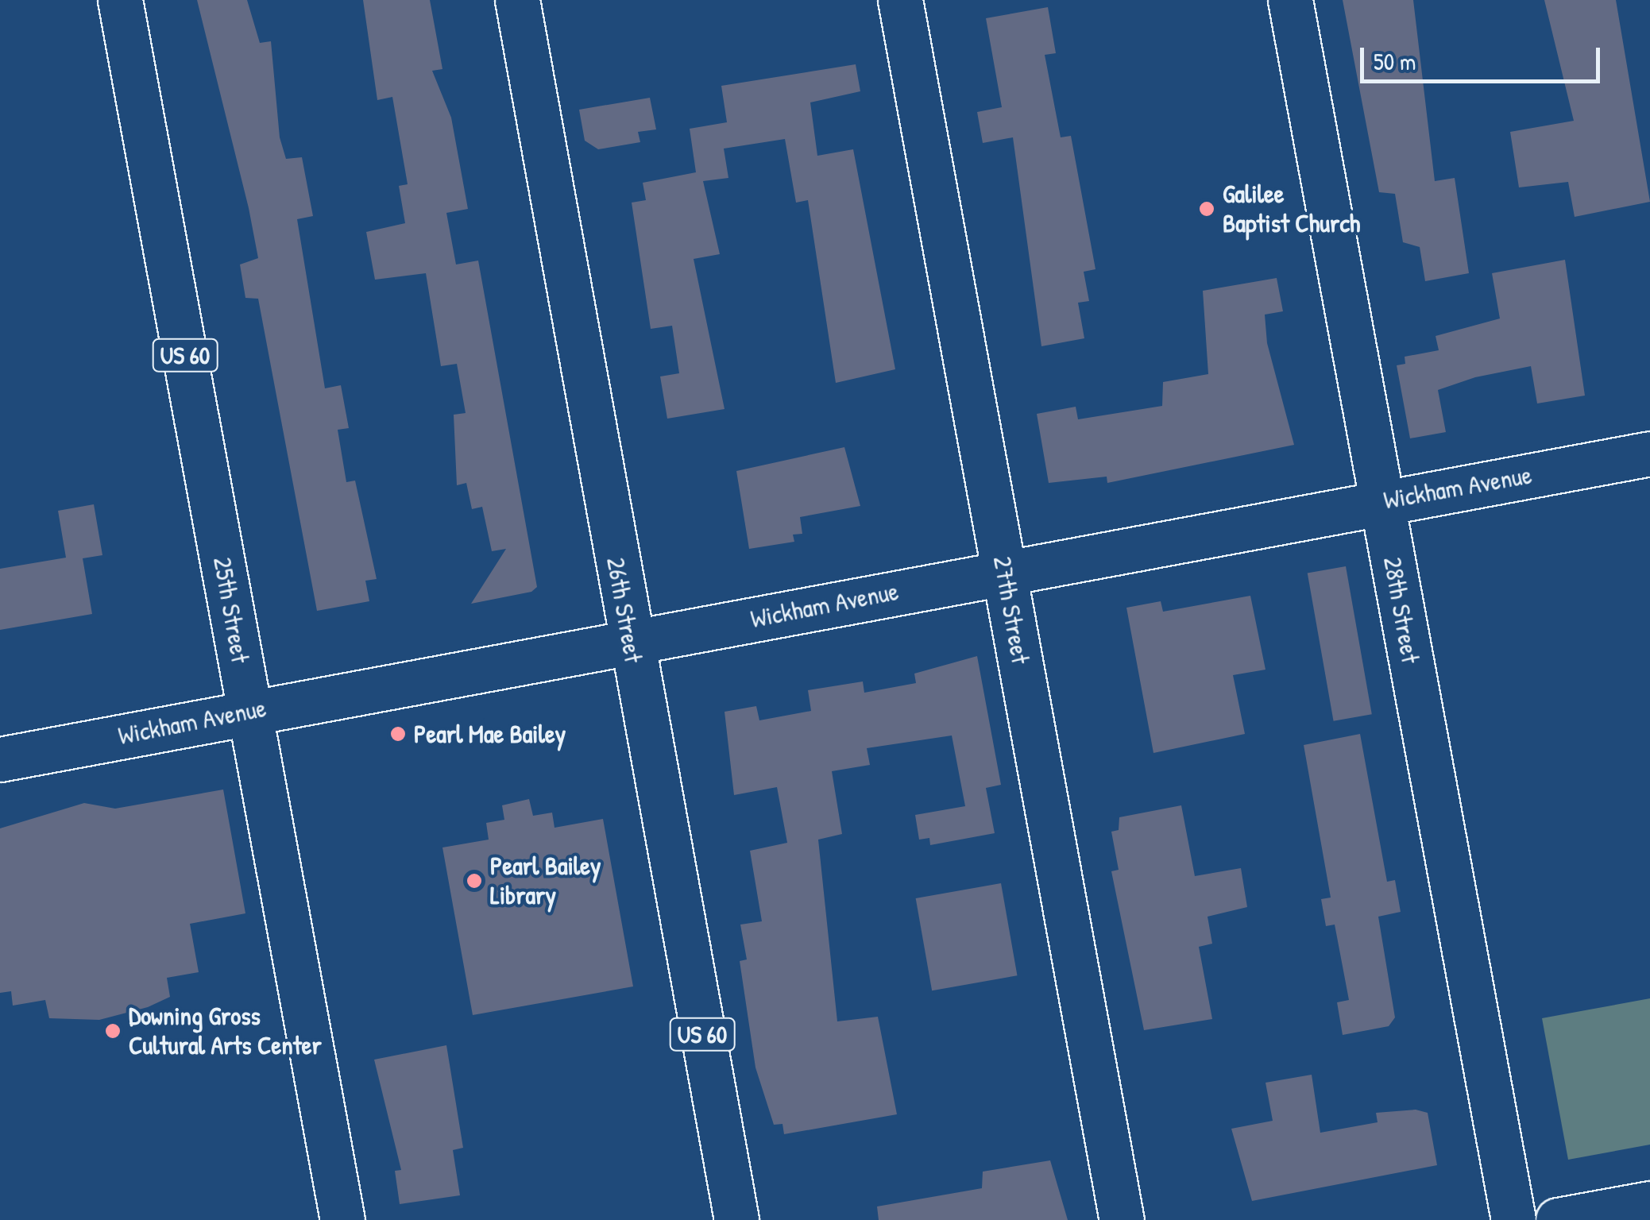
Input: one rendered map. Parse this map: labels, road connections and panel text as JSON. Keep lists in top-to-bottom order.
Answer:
{
  "streets": {
    "main road": [
      "US 60",
      "Wickham Avenue",
      "25th Street",
      "26th Street",
      "27th Street",
      "28th Street"
    ]
  },
  "crossings": [
    ["Wickham Avenue", "25th Street"],
    ["Wickham Avenue", "26th Street"],
    ["Wickham Avenue", "27th Street"],
    ["Wickham Avenue", "28th Street"]
  ],
  "places": [
    "Galilee Baptist Church",
    "Pearl Mae Bailey",
    "Pearl Bailey Library",
    "Downing Gross Cultural Arts Center"
  ],
  "scale_bar": "50 m"
}
